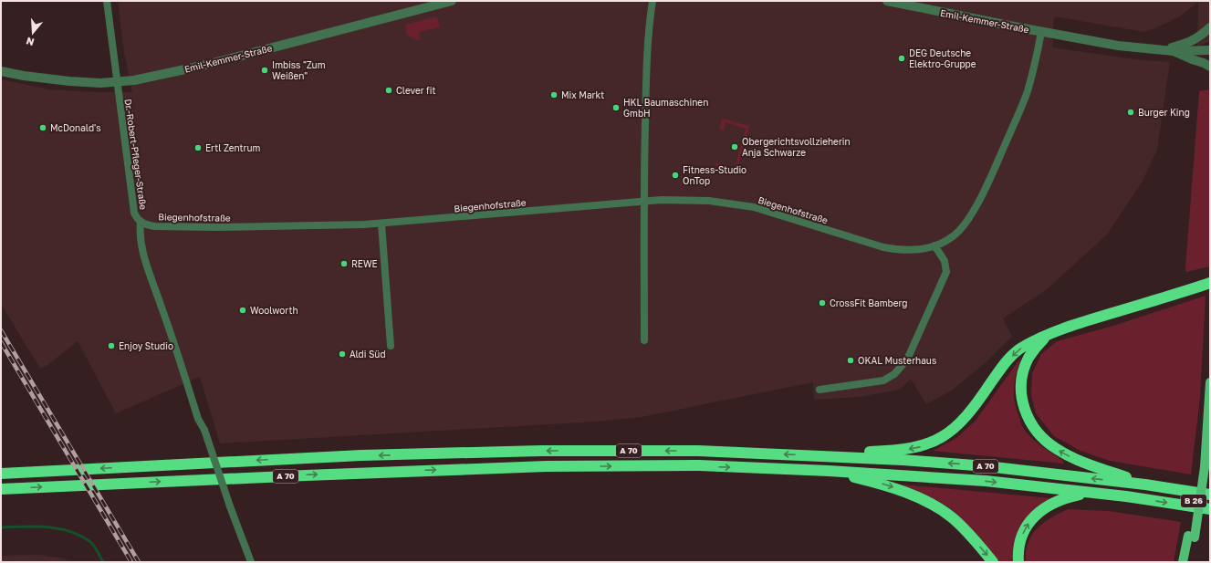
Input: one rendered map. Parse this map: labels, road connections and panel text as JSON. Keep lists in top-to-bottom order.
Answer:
{
  "streets": {
    "highway": ["A 70"],
    "main road": ["B 26"],
    "street": ["Emil-Kemmer-Straße", "Dr.-Robert-Pfleger-Straße", "Biegenhofstraße"]
  },
  "crossings": [
    ["Emil-Kemmer-Straße", "Dr.-Robert-Pfleger-Straße"],
    ["Emil-Kemmer-Straße", "Biegenhofstraße"],
    ["Dr.-Robert-Pfleger-Straße", "Biegenhofstraße"]
  ],
  "places": [
    "DEG Deutsche Elektro-Gruppe",
    "Imbiss \"Zum Weißen\"",
    "Clever fit",
    "Mix Markt",
    "HKL Baumaschinen GmbH",
    "Burger King",
    "McDonald's",
    "Obergerichtsvollzieherin Anja Schwarze",
    "Ertl Zentrum",
    "Fitness-Studio OnTop",
    "REWE",
    "CrossFit Bamberg",
    "Woolworth",
    "Enjoy Studio",
    "Aldi Süd",
    "OKAL Musterhaus"
  ],
  "north": "bottom"
}
